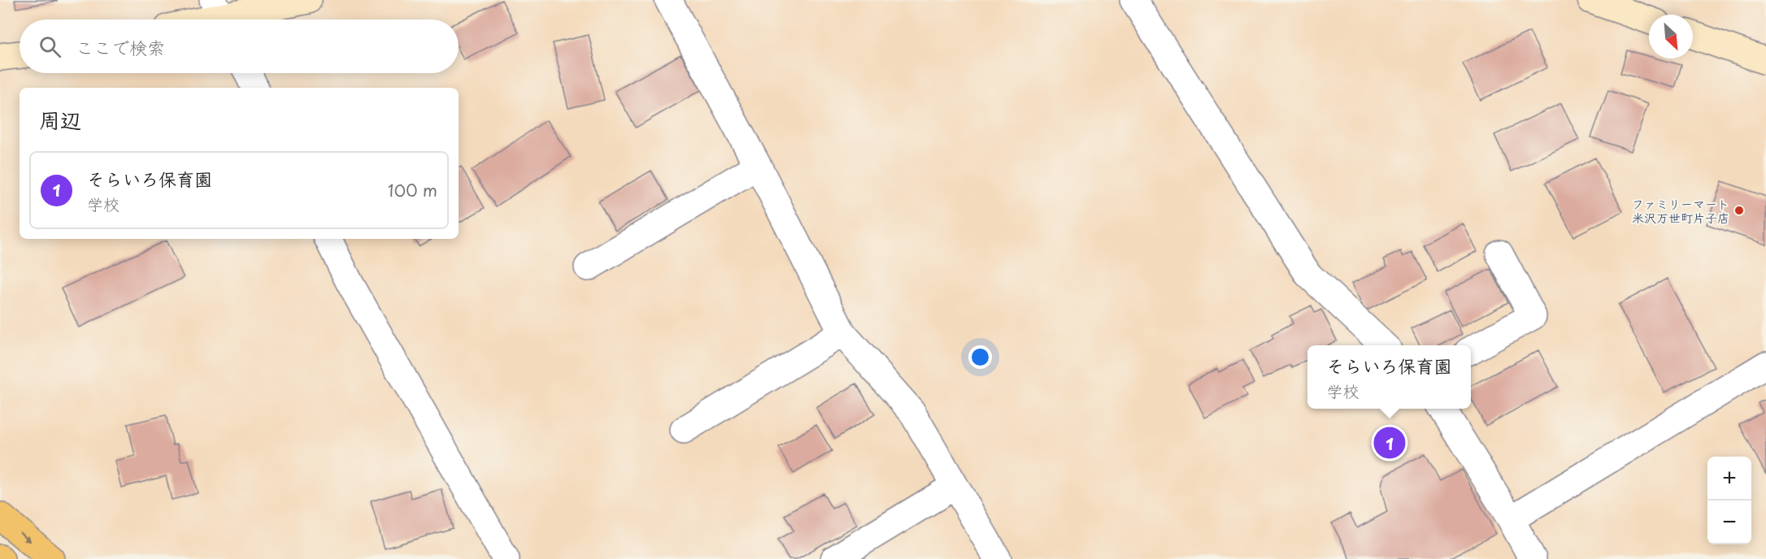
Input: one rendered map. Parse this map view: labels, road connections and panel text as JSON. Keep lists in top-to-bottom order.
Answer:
{
  "places": ["ファミリーマート 米沢万世町片子店"],
  "north": "bottom right",
  "page": {
    "search": "ここで検索",
    "heading": "周辺",
    "list": [
      {
        "mark": "1",
        "name": "そらいろ保育園",
        "note": "学校",
        "value": "100 m"
      }
    ],
    "popup": ["そらいろ保育園", "学校"],
    "pins": "1",
    "map_buttons": ["+", "−"]
  }
}
